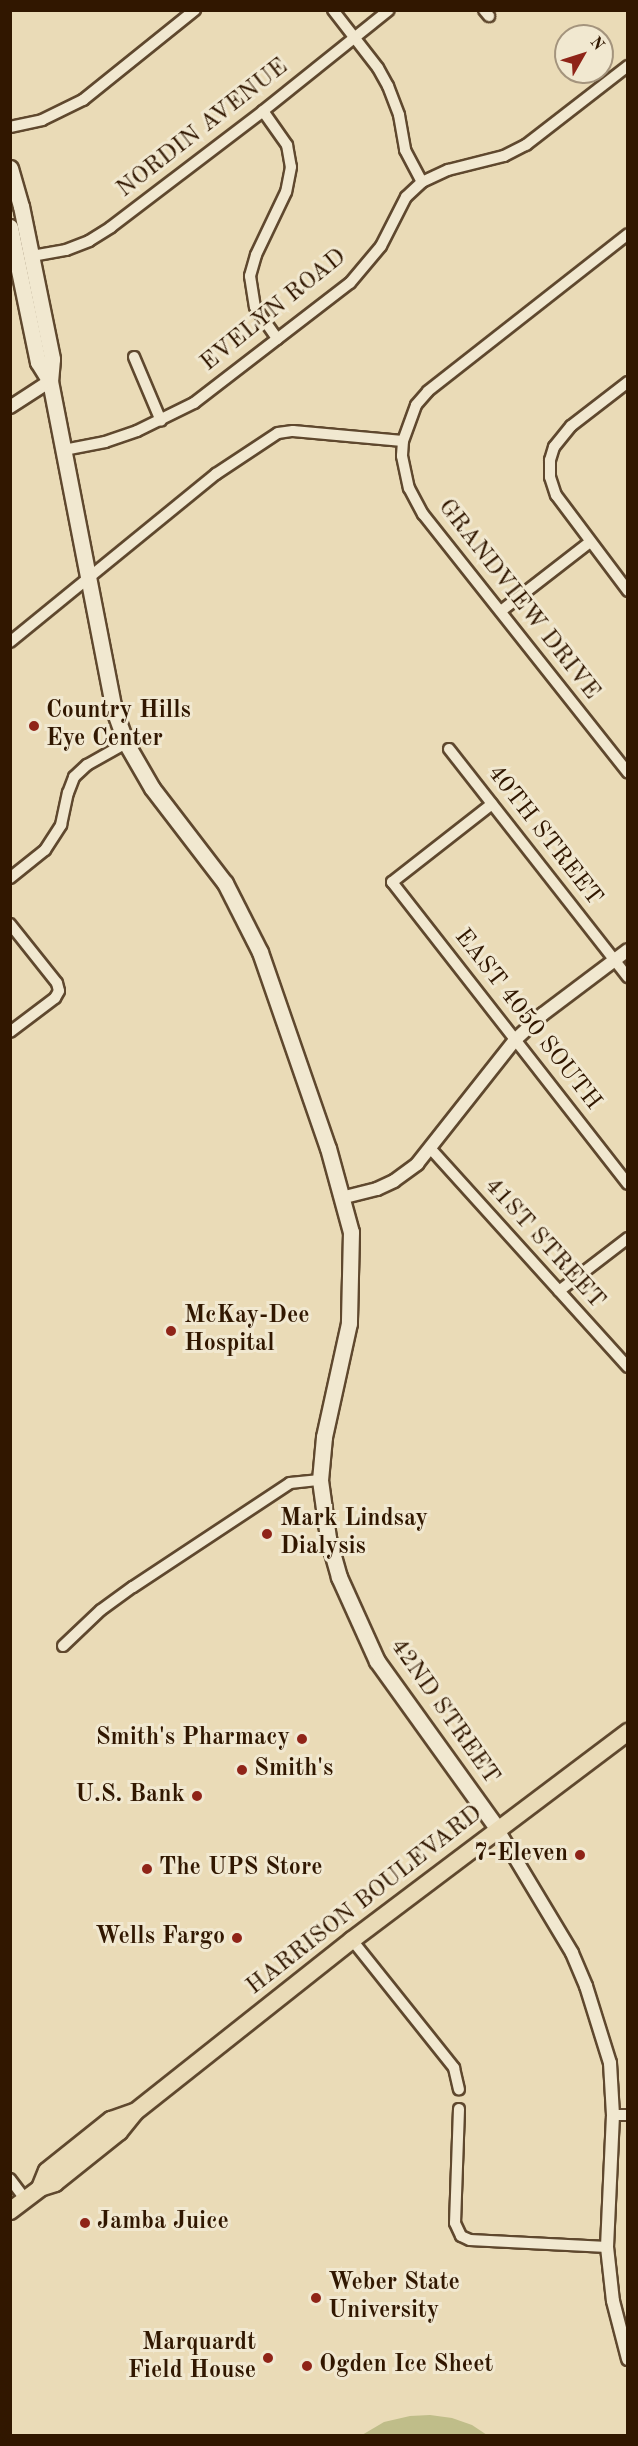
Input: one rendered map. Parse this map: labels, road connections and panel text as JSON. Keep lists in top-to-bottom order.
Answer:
{
  "streets": {
    "main road": ["42ND STREET", "HARRISON BOULEVARD"],
    "street": [
      "NORDIN AVENUE",
      "EVELYN ROAD",
      "GRANDVIEW DRIVE",
      "40TH STREET",
      "EAST 4050 SOUTH",
      "41ST STREET"
    ]
  },
  "crossings": [
    ["EVELYN ROAD", "42ND STREET"],
    ["40TH STREET", "EAST 4050 SOUTH"],
    ["42ND STREET", "HARRISON BOULEVARD"]
  ],
  "places": [
    "Country Hills Eye Center",
    "McKay-Dee Hospital",
    "Mark Lindsay Dialysis",
    "Smith's Pharmacy",
    "Smith's",
    "U.S. Bank",
    "7-Eleven",
    "The UPS Store",
    "Wells Fargo",
    "Jamba Juice",
    "Weber State University",
    "Marquardt Field House",
    "Ogden Ice Sheet"
  ],
  "north": "top right"
}
